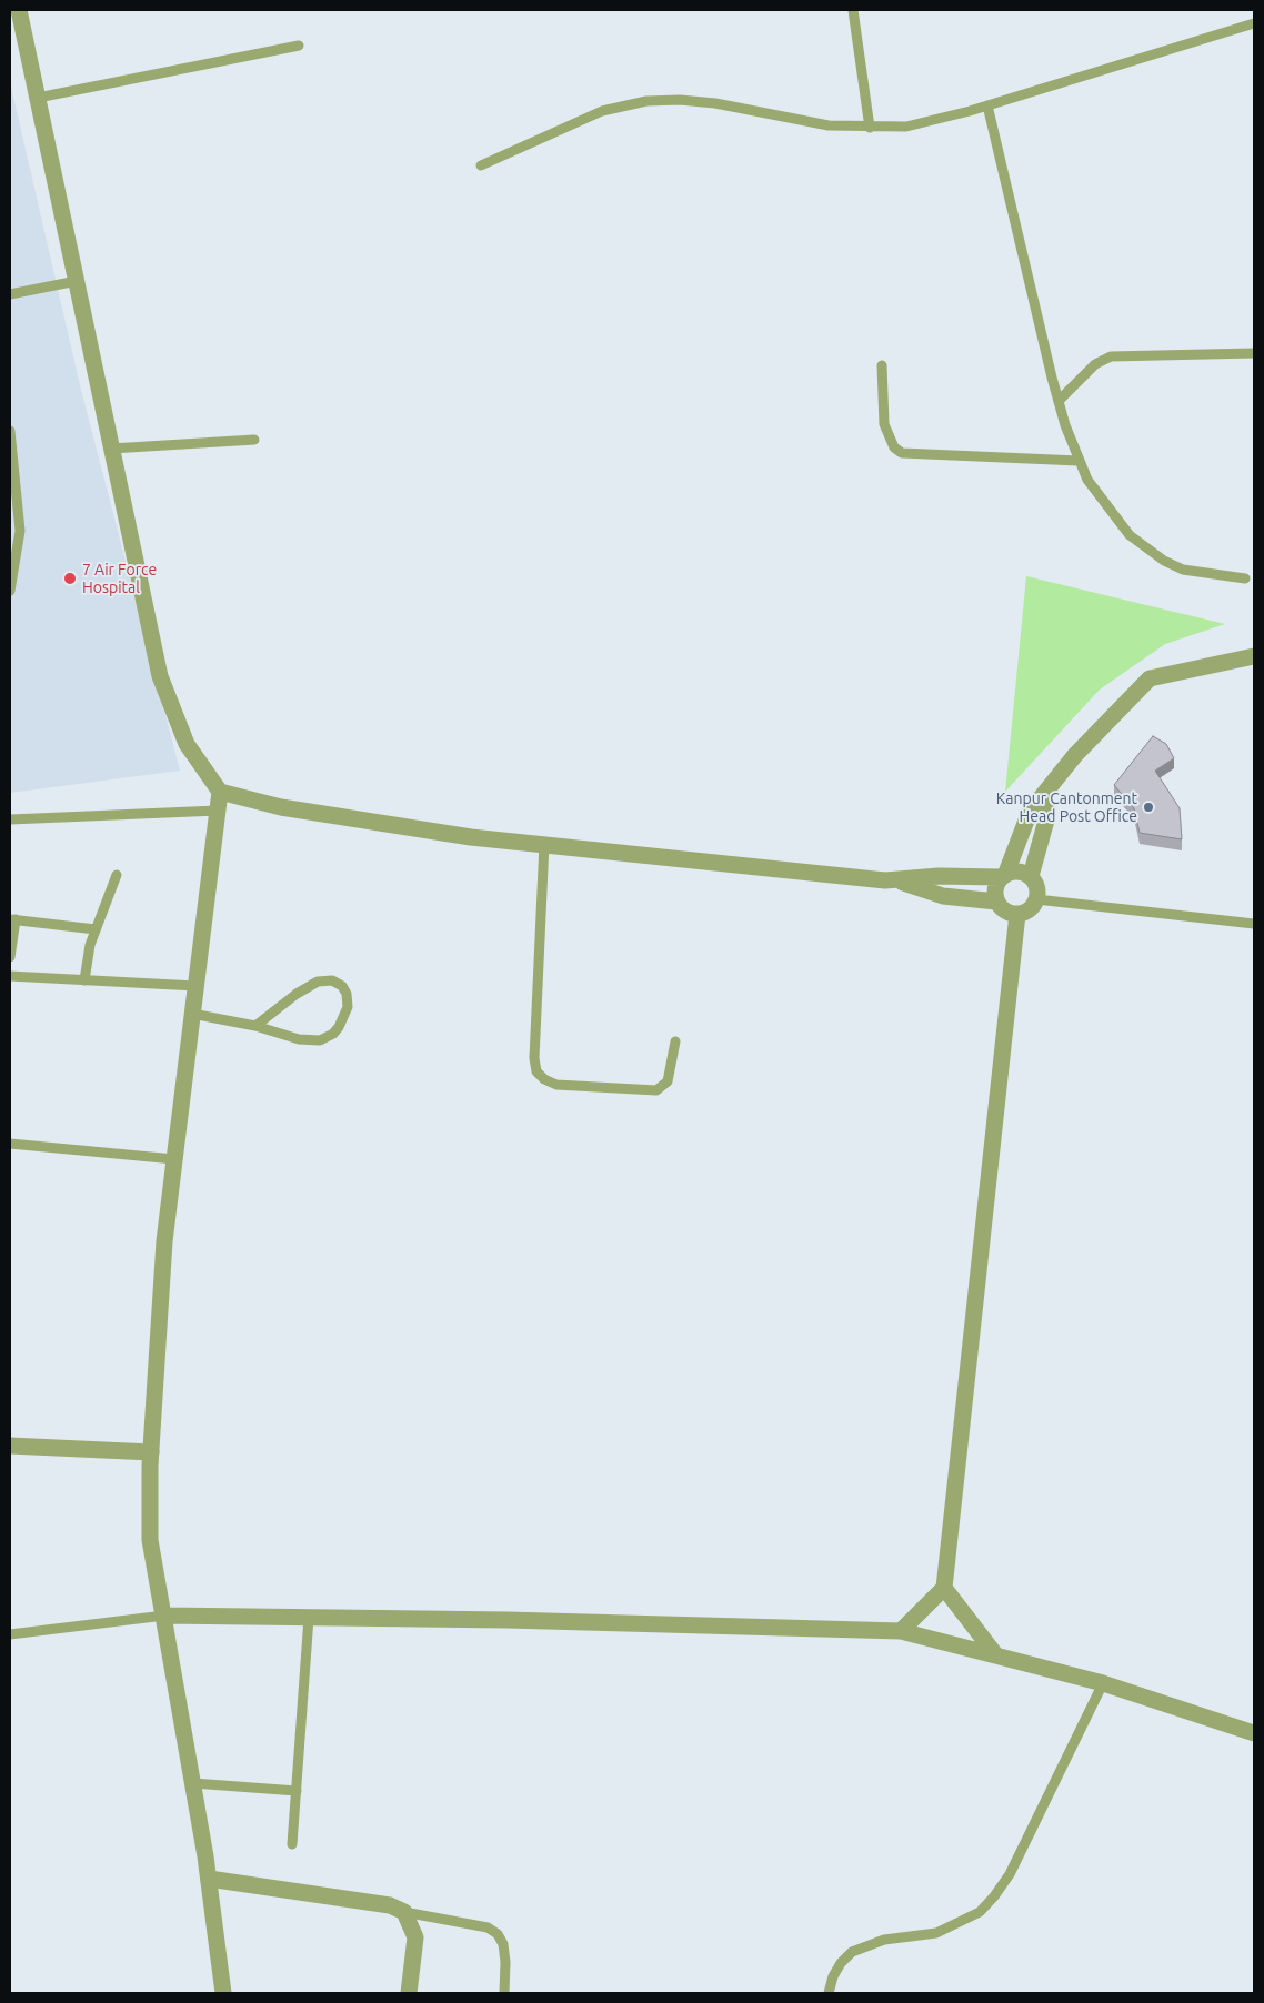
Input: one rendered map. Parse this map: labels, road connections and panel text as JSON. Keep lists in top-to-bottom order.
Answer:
{
  "places": ["7 Air Force Hospital", "Kanpur Cantonment Head Post Office"]
}
